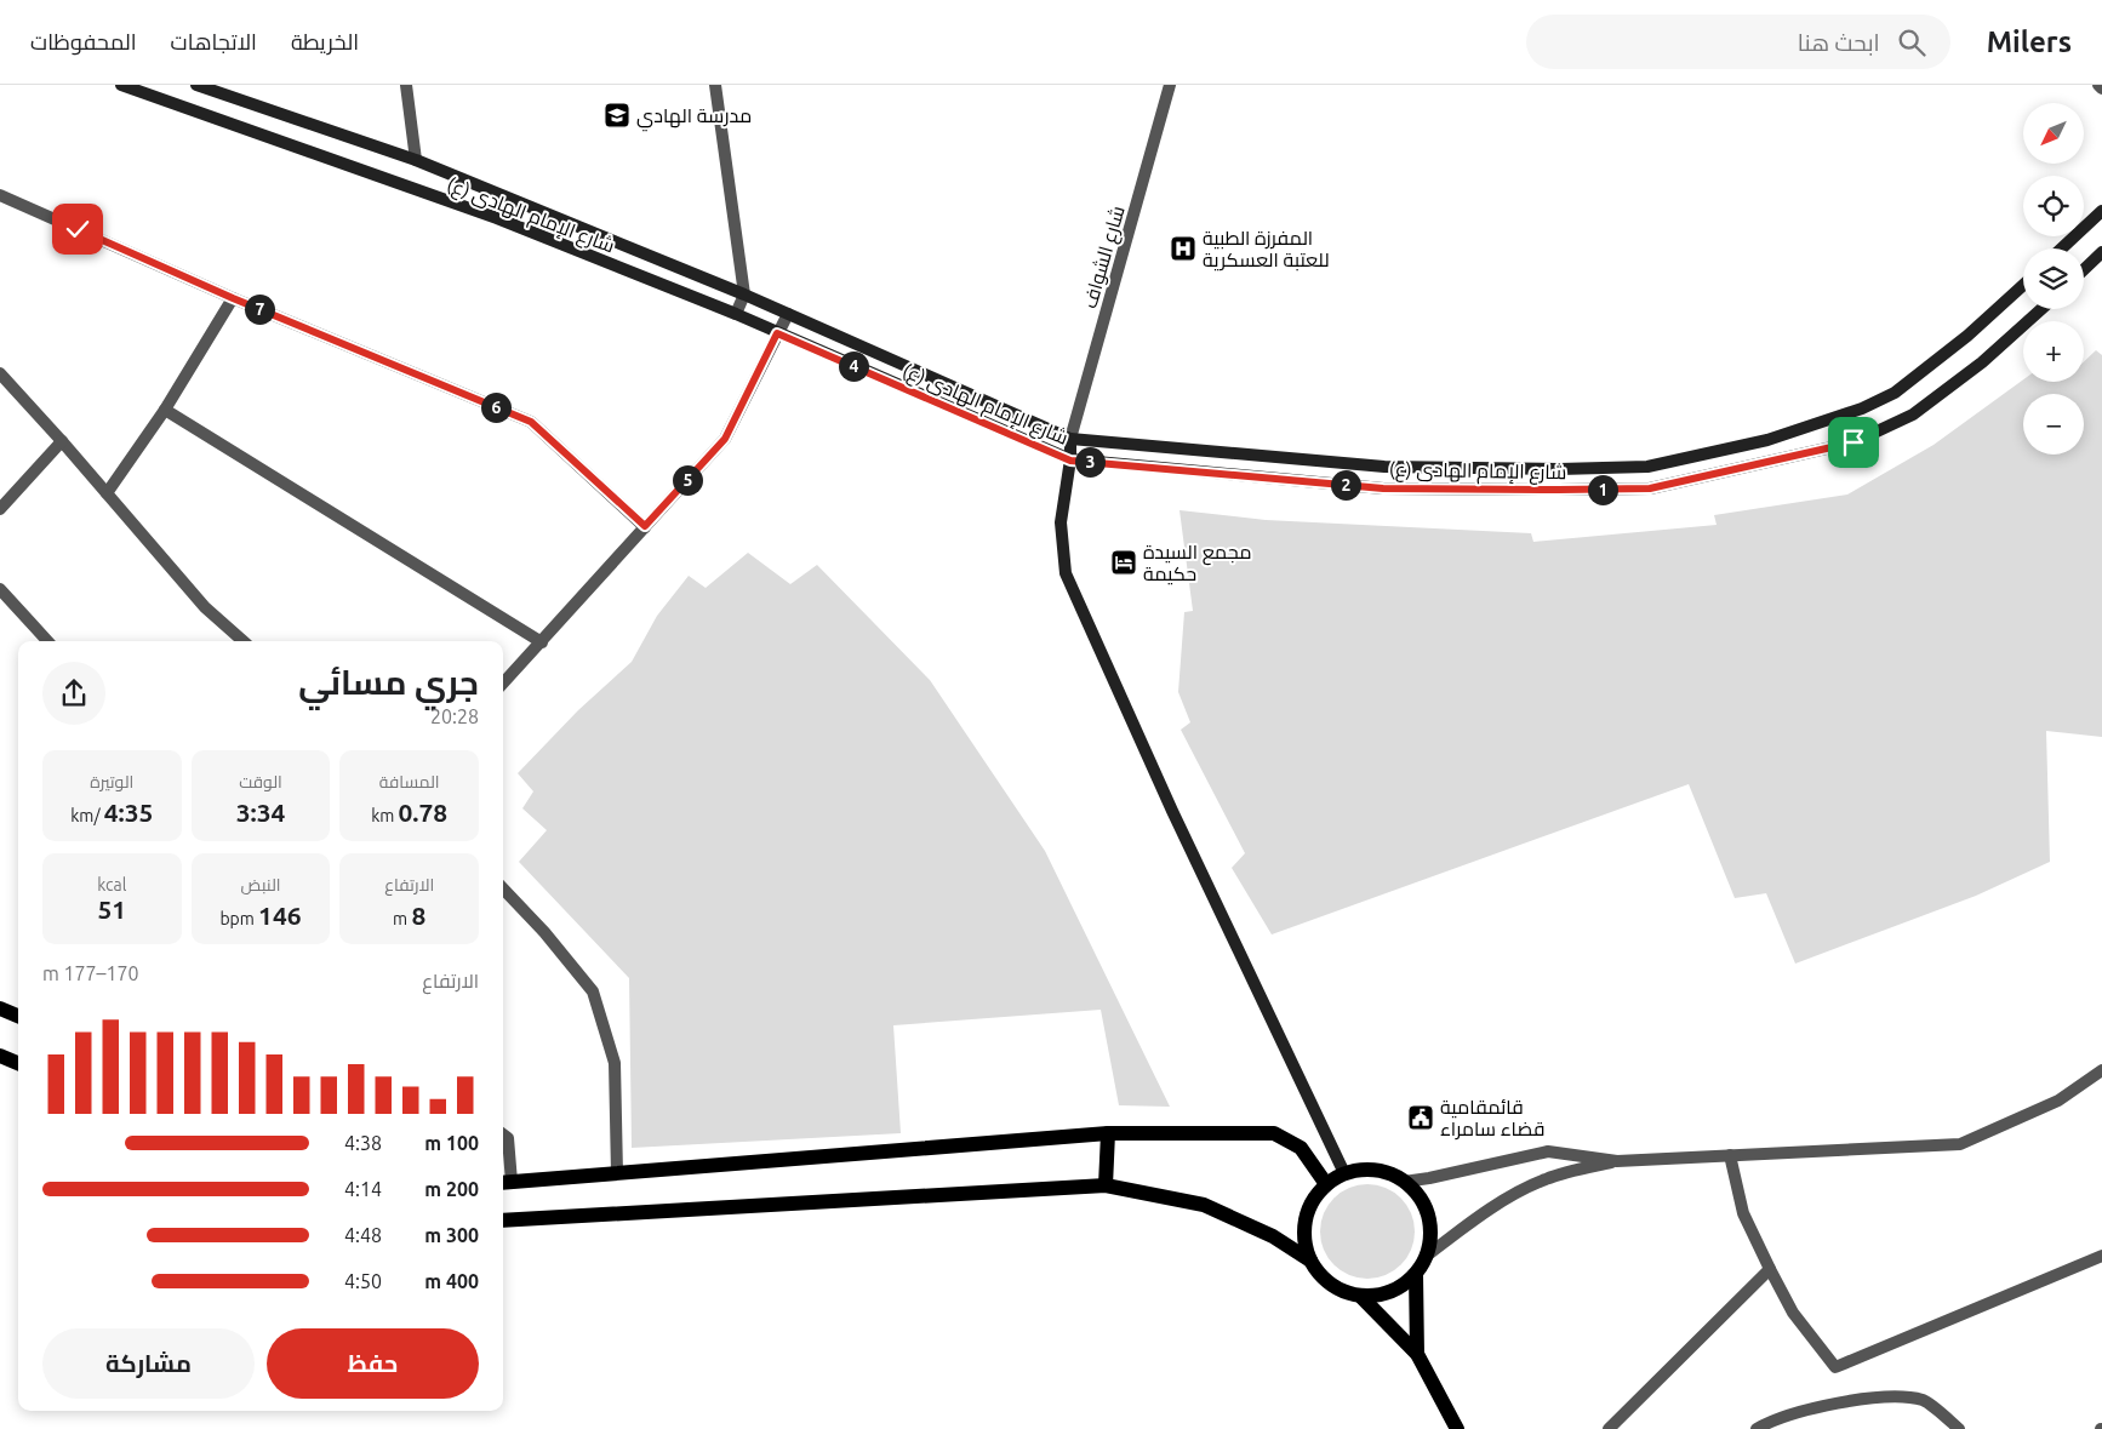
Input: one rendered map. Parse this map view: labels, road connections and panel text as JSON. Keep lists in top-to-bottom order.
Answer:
{
  "streets": {
    "main road": ["شارع الإمام الهادی (ع)"],
    "street": ["شارع الشواف"]
  },
  "crossings": [
    ["شارع الإمام الهادی (ع)", "شارع الشواف"]
  ],
  "places": {
    "school or university": ["مدرسة الهادي"],
    "hospital": ["المفرزة الطبية للعتبة العسكرية"],
    "hotel": ["مجمع السيدة حكيمة"],
    "public building": ["قائمقامية قضاء سامراء"]
  },
  "north": "bottom left",
  "page": {
    "header": "Milers",
    "search": "ابحث هنا",
    "nav": ["الخريطة", "الاتجاهات", "المحفوظات"],
    "map_buttons": ["+", "−"],
    "pins": [
      "7",
      "4",
      "6",
      "3",
      "5",
      "2",
      "1"
    ],
    "heading": ["جري مسائي", "20:28"],
    "stats": [
      ["المسافة", "0.78 km"],
      ["الوقت", "3:34"],
      ["الوتيرة", "4:35 /km"],
      ["الارتفاع", "8 m"],
      ["النبض", "146 bpm"],
      ["kcal", "51"]
    ],
    "chart": ["الارتفاع", "170–177 m"],
    "list": [
      {
        "name": "100 m",
        "note": "4:38"
      },
      {
        "name": "200 m",
        "note": "4:14"
      },
      {
        "name": "300 m",
        "note": "4:48"
      },
      {
        "name": "400 m",
        "note": "4:50"
      }
    ],
    "buttons": ["حفظ", "مشاركة"]
  }
}
